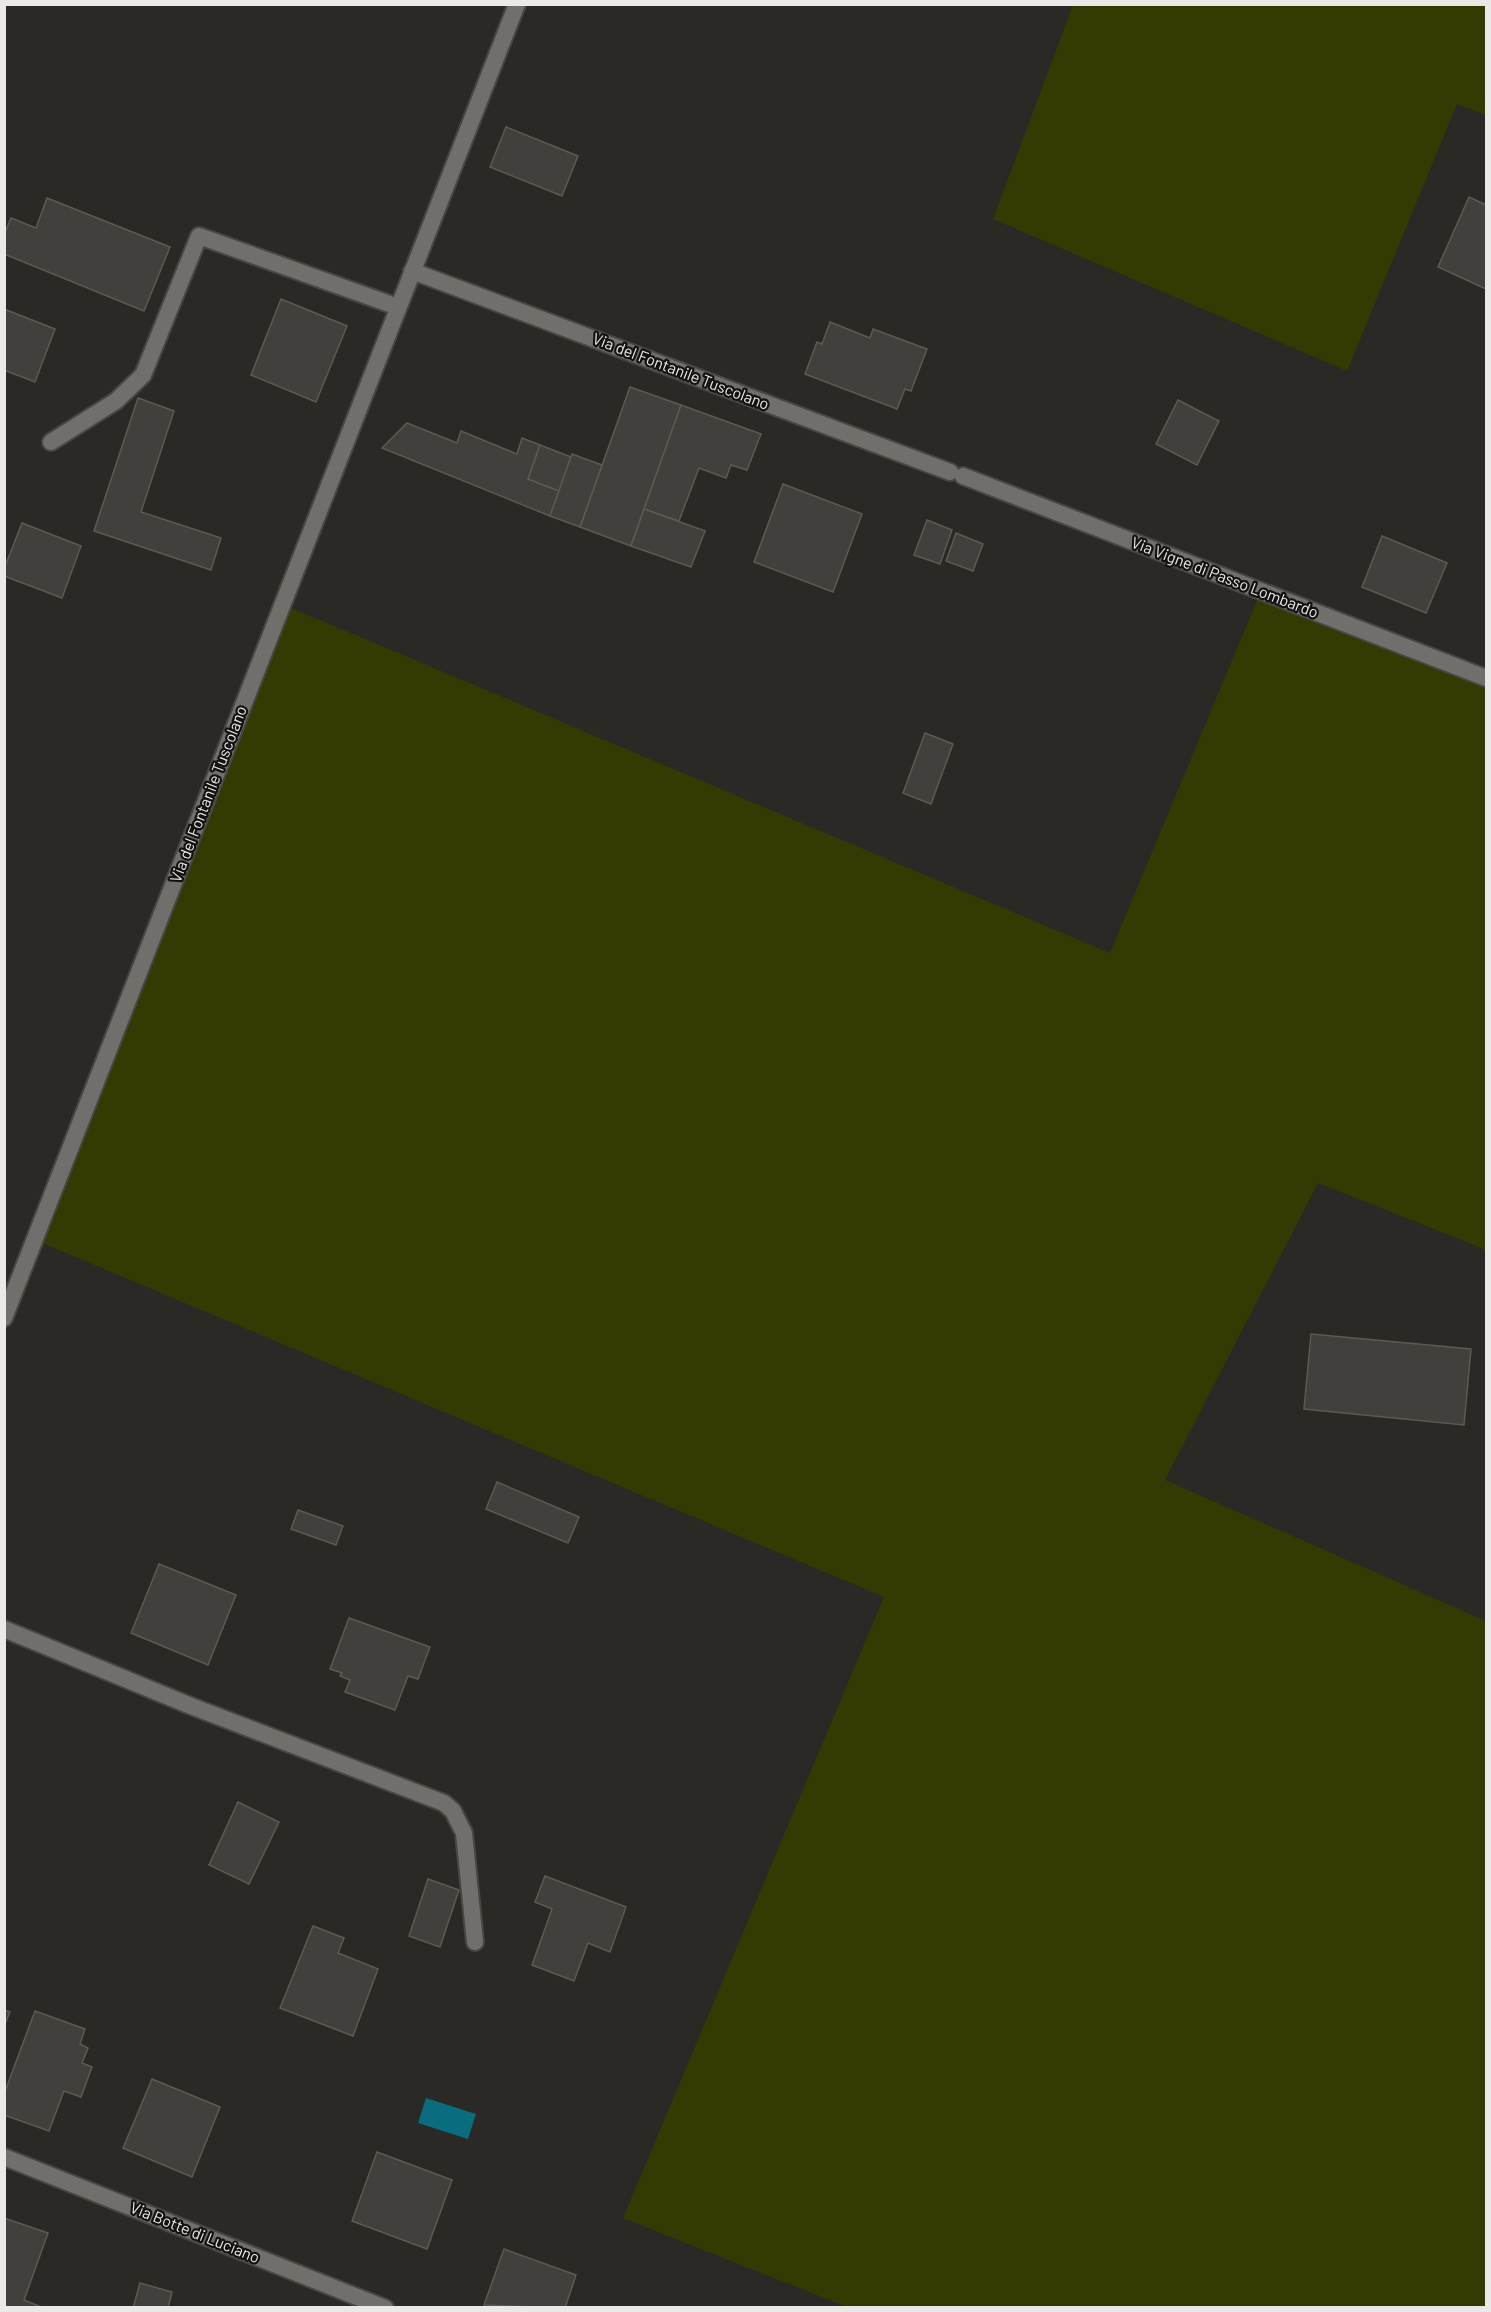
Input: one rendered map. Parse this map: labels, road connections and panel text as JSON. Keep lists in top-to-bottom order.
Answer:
{
  "streets": {
    "street": ["Via del Fontanile Tuscolano", "Via Vigne di Passo Lombardo", "Via Botte di Luciano"]
  },
  "crossings": [
    ["Via del Fontanile Tuscolano", "Via Vigne di Passo Lombardo"]
  ]
}
